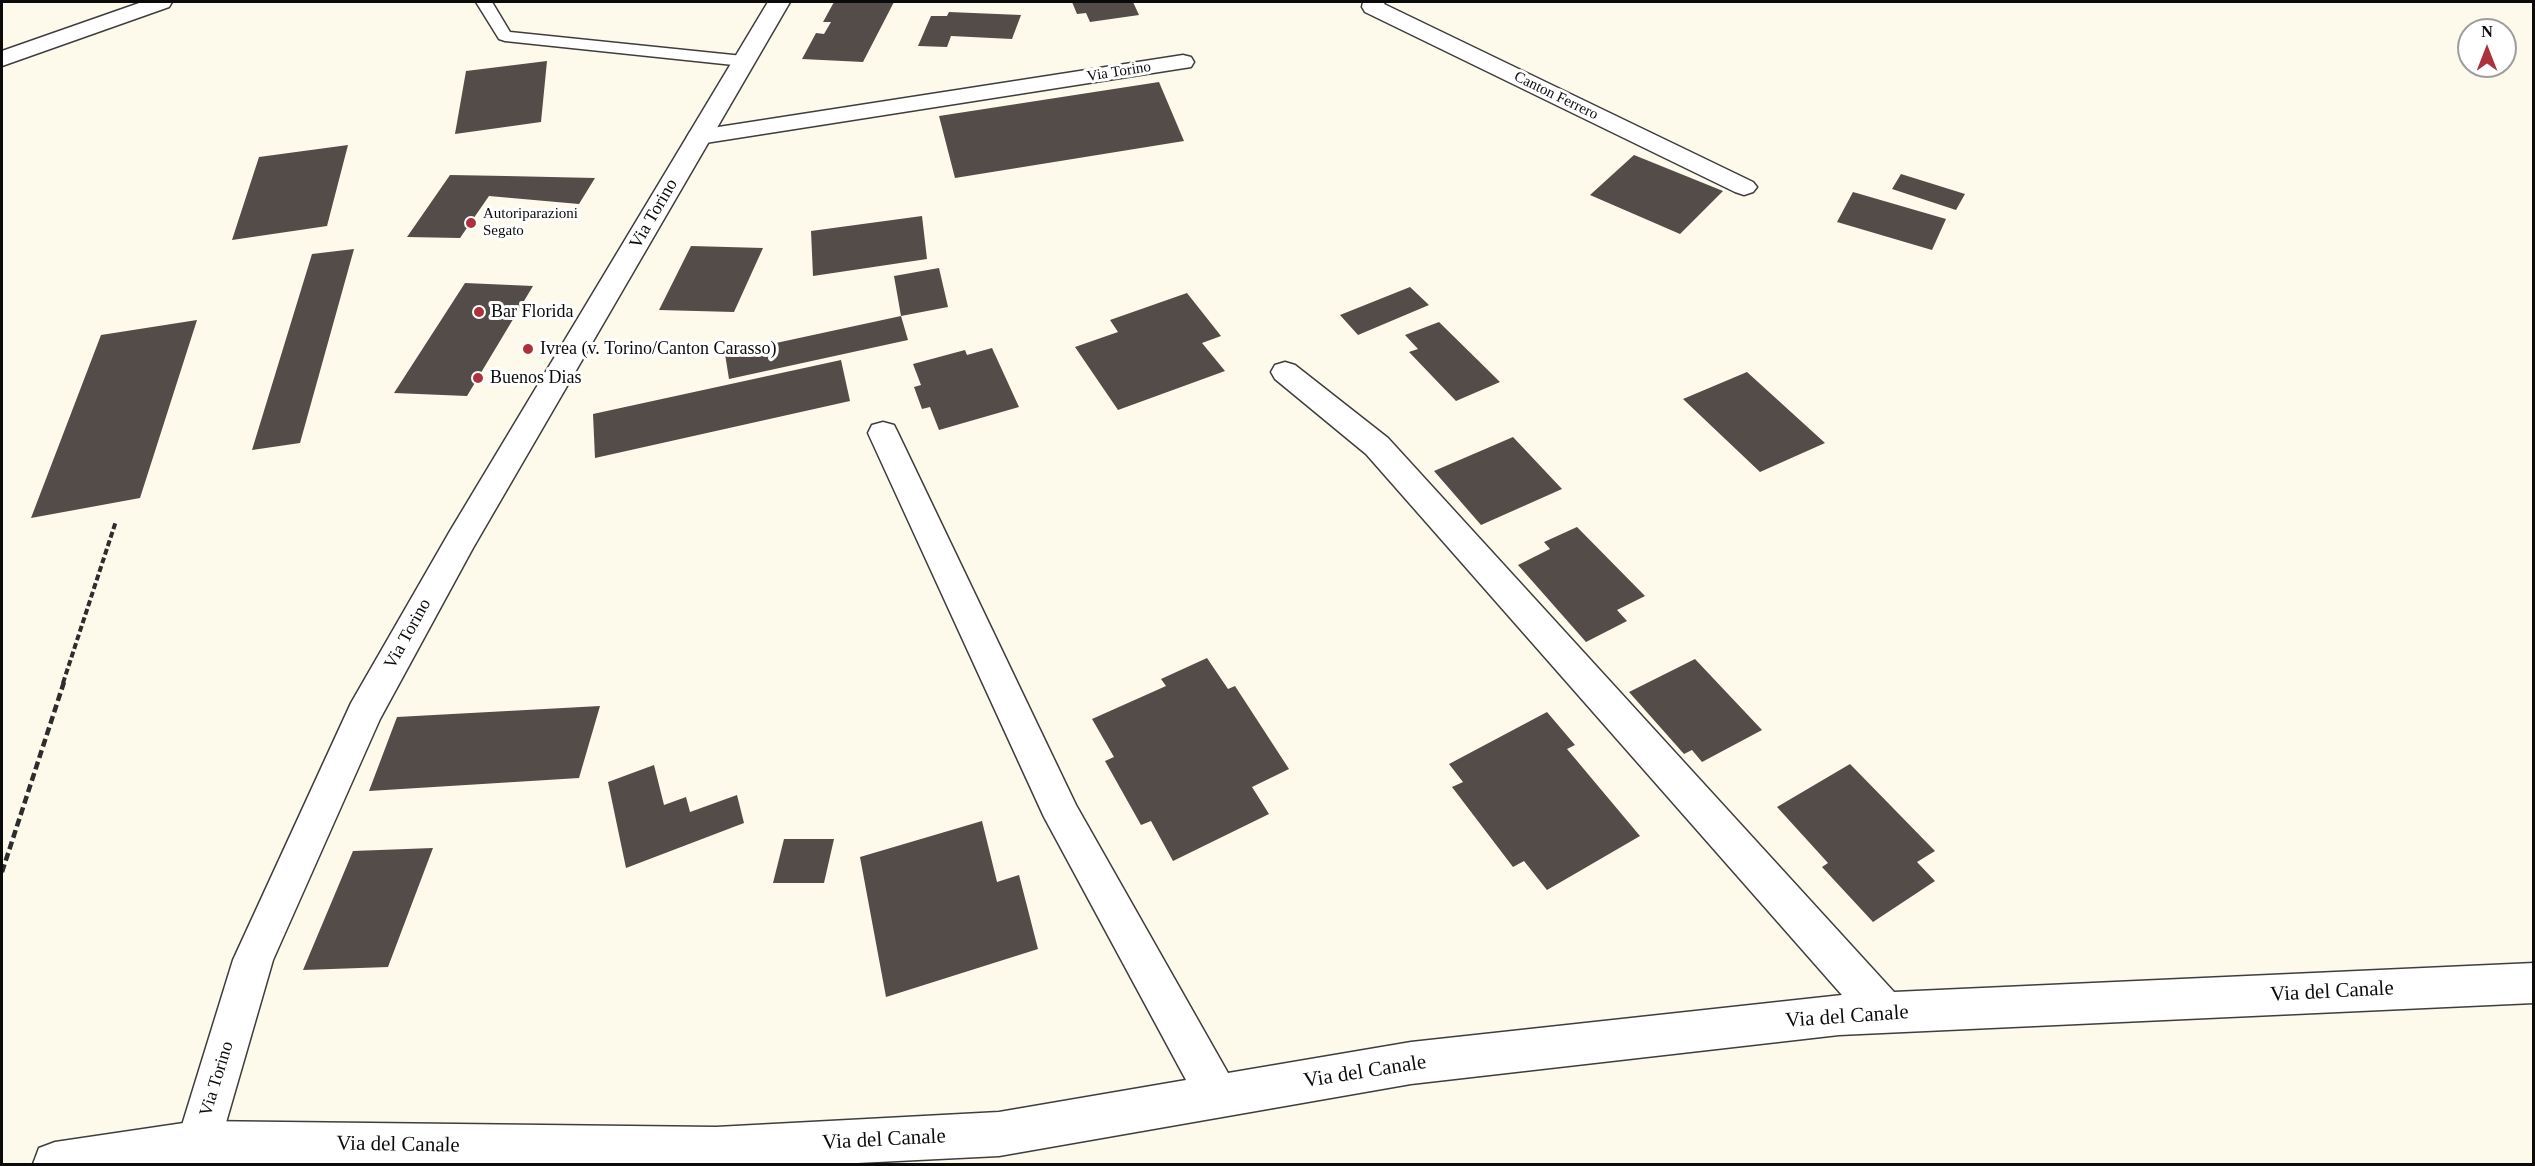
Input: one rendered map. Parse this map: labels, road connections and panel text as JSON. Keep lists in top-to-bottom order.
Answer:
{
  "streets": {
    "street": ["Via Torino", "Canton Ferrero", "Via del Canale"]
  },
  "crossings": [
    ["Via Torino", "Via del Canale"]
  ],
  "places": [
    "Autoriparazioni Segato",
    "Bar Florida",
    "Ivrea (v. Torino/Canton Carasso)",
    "Buenos Dias"
  ],
  "north": "top"
}
